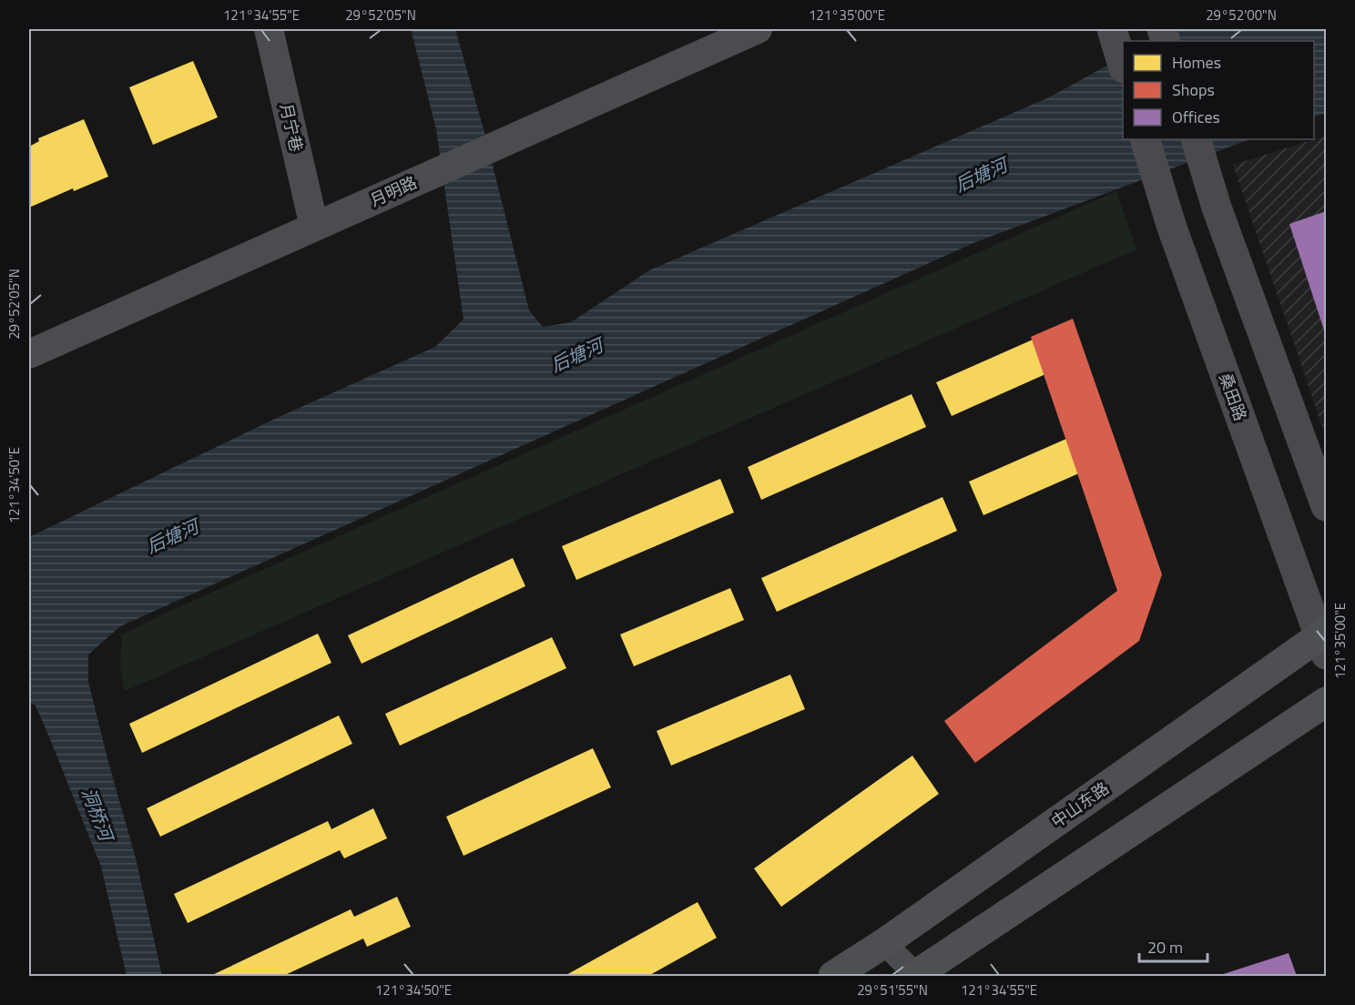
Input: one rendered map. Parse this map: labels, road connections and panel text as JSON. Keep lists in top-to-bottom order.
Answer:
{
  "streets": {
    "main road": ["桑田路", "中山东路"],
    "street": ["月宁巷", "月明路"]
  },
  "crossings": [
    ["月宁巷", "月明路"],
    ["桑田路", "中山东路"]
  ],
  "water": ["后塘河", "洞桥河"],
  "legend": ["Homes", "Shops", "Offices"],
  "scale_bar": "20 m",
  "coordinates": [
    "121°34'55\"E",
    "29°52'05\"N",
    "121°35'00\"E",
    "29°52'00\"N",
    "121°34'50\"E",
    "29°51'55\"N"
  ]
}
